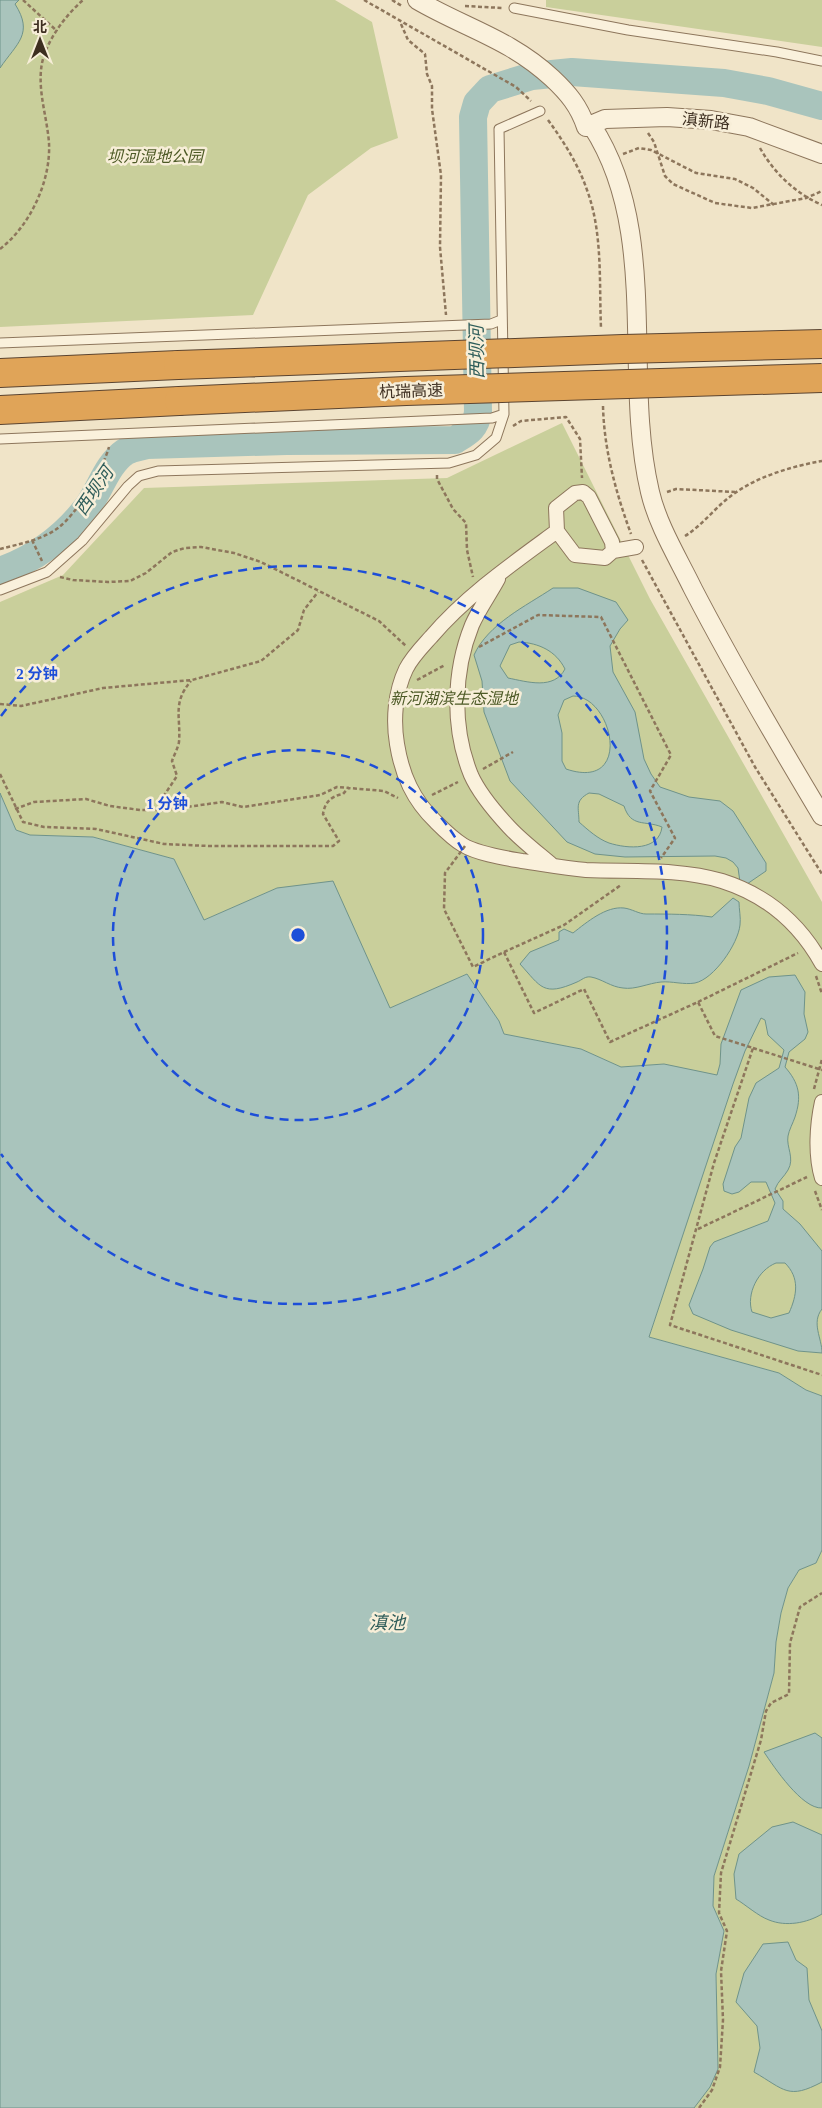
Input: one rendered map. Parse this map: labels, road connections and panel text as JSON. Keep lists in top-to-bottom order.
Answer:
{
  "streets": {
    "highway": ["杭瑞高速"],
    "street": ["滇新路"]
  },
  "water": ["西坝河", "滇池"],
  "parks": ["坝河湿地公园", "新河湖滨生态湿地"],
  "north": "top",
  "rings": ["2 分钟", "1 分钟"]
}
